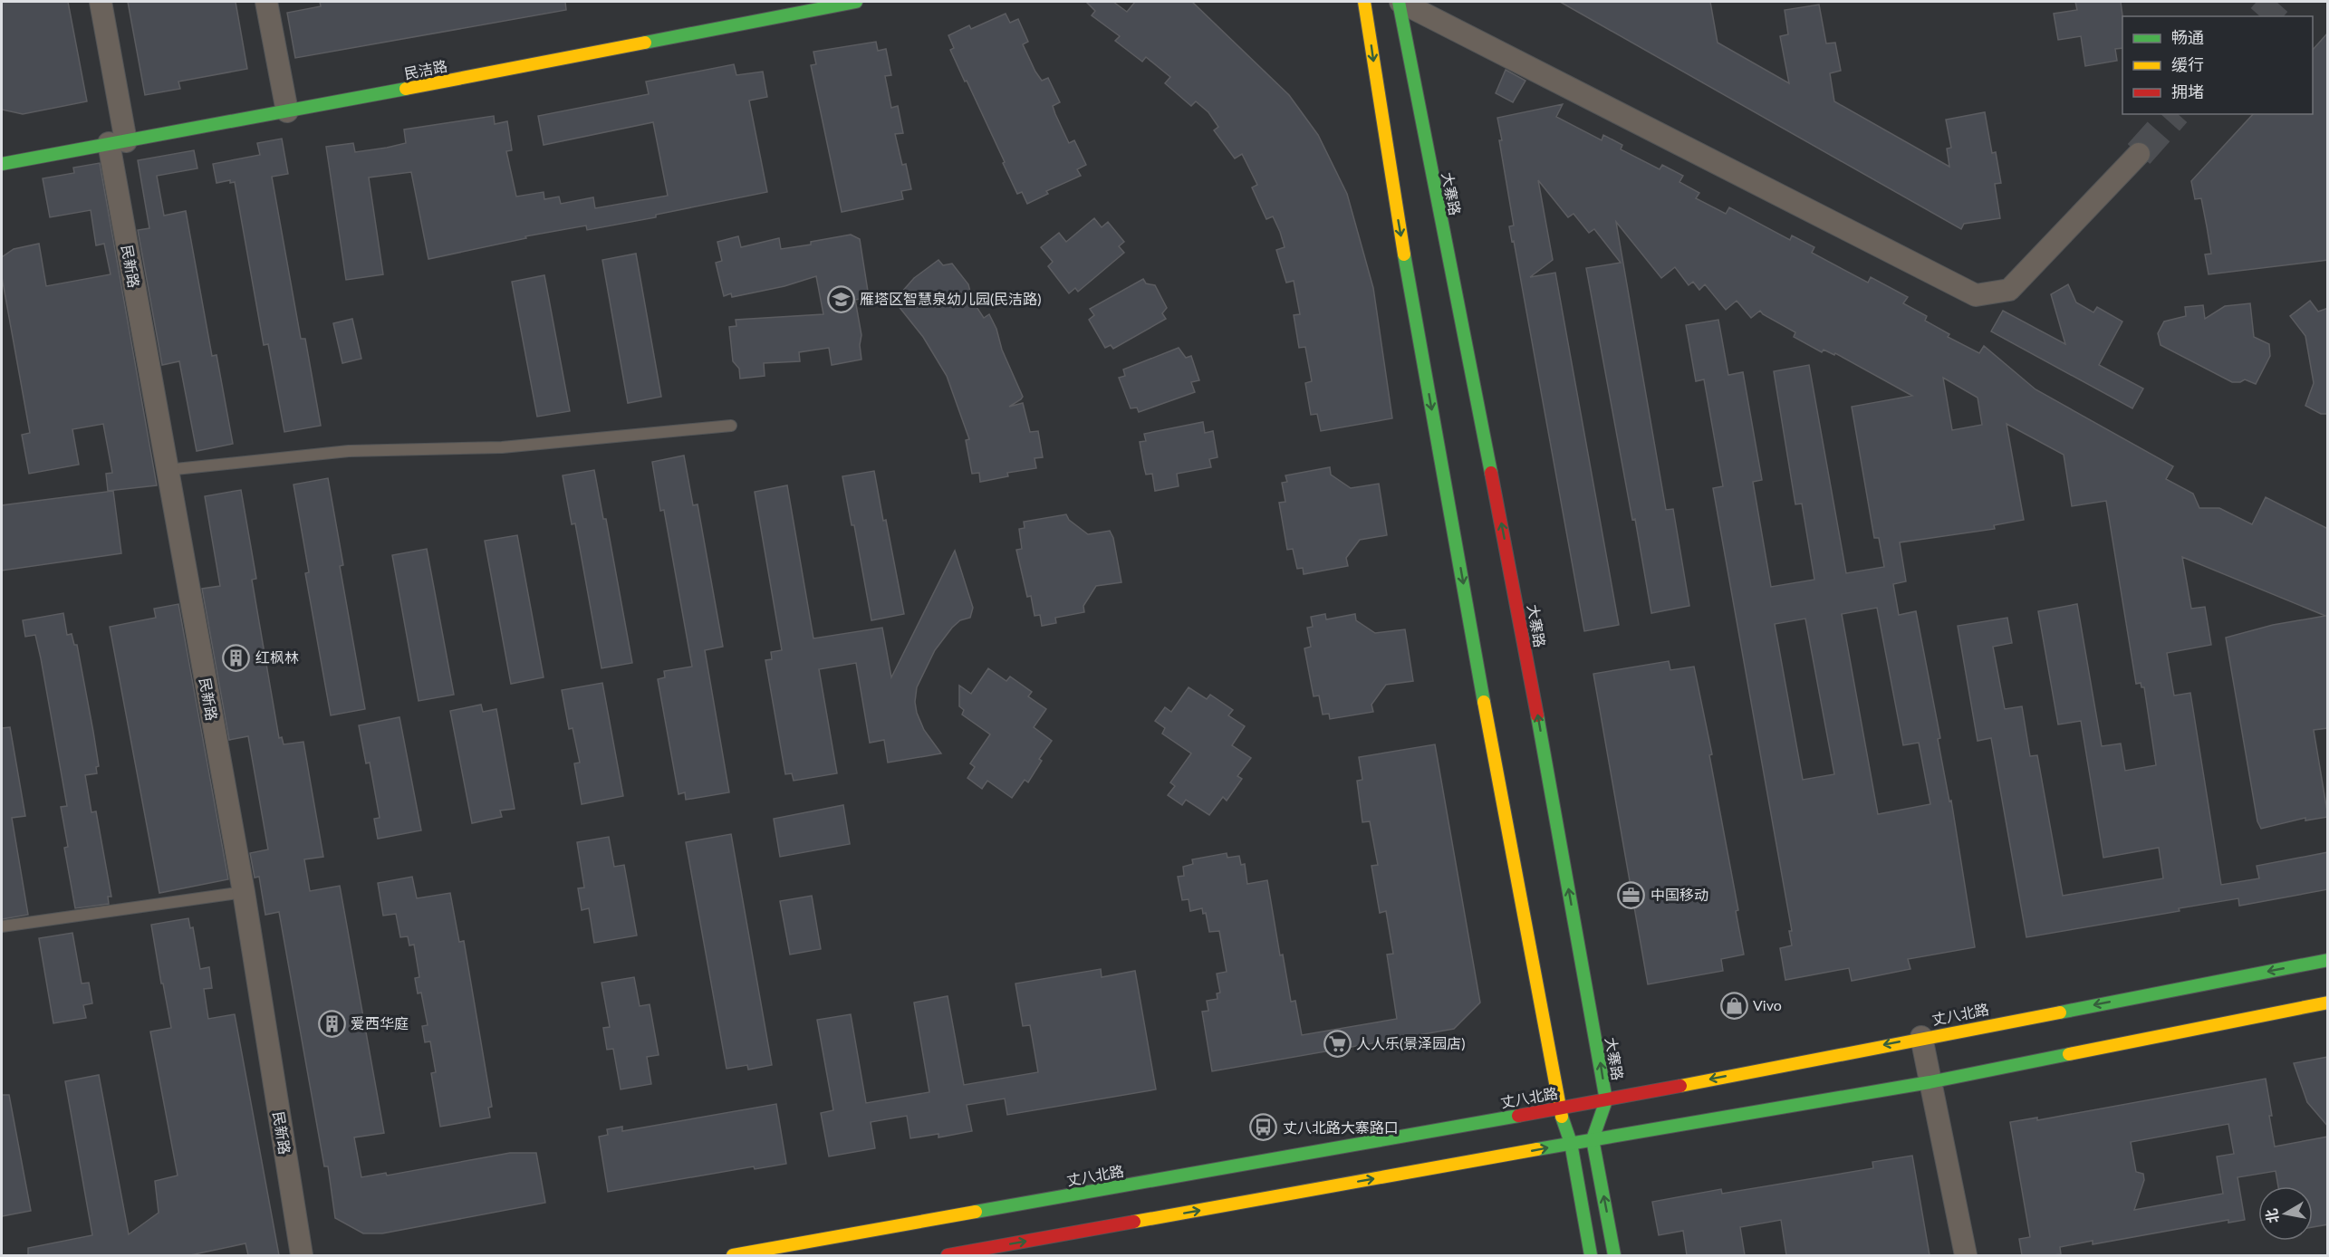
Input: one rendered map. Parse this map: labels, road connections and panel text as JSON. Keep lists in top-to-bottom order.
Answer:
{
  "streets": {
    "main road": ["民洁路", "大寨路", "丈八北路"],
    "street": ["民新路"]
  },
  "crossings": [
    ["民洁路", "民新路"],
    ["大寨路", "丈八北路"]
  ],
  "places": {
    "school or university": ["雁塔区智慧泉幼儿园(民洁路)"],
    "building": ["红枫林", "爱西华庭"],
    "office": ["中国移动"],
    "shop": ["Vivo"],
    "supermarket": ["人人乐(景泽园店)"],
    "bus stop": ["丈八北路大寨路口"]
  },
  "legend": ["畅通", "缓行", "拥堵"],
  "north": "left"
}
